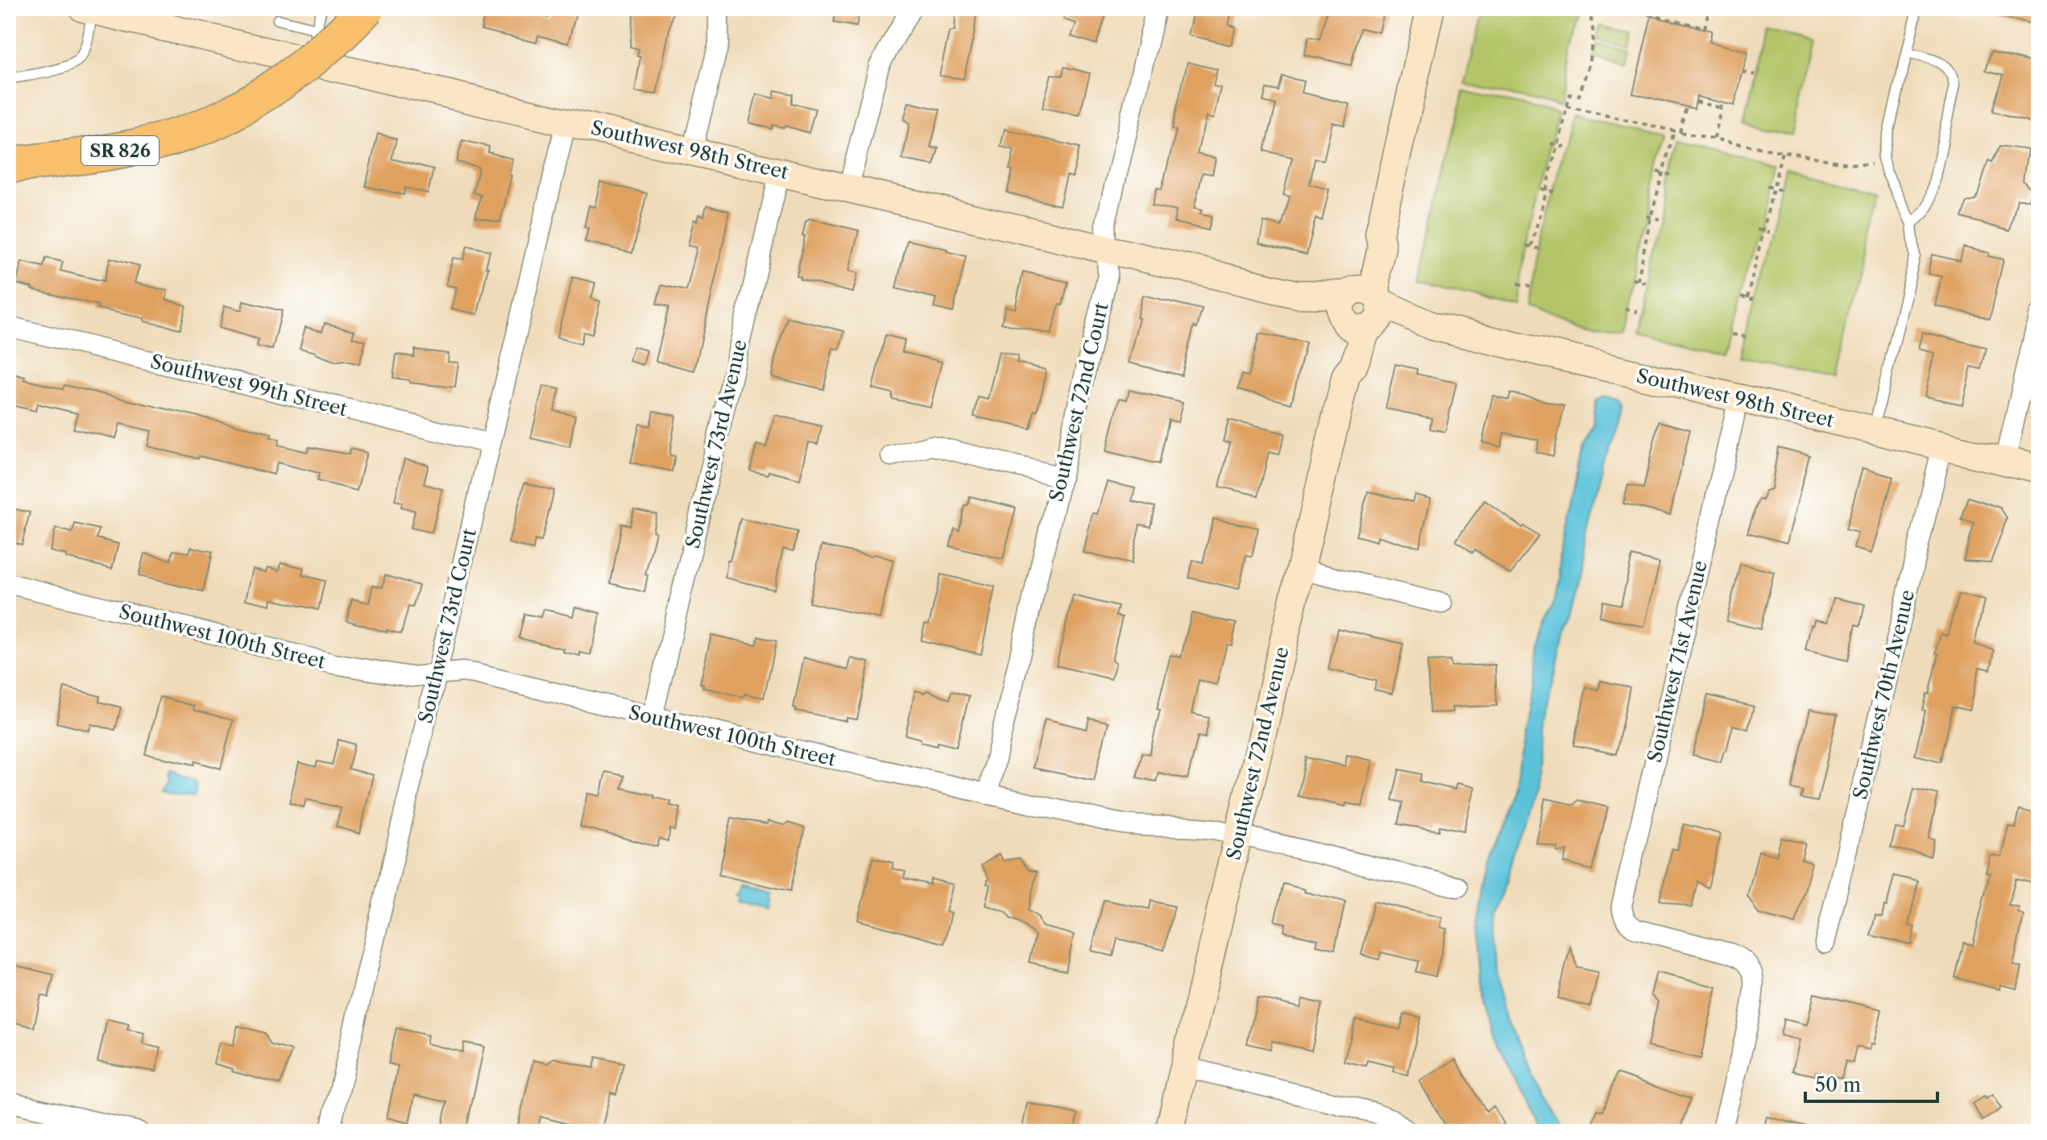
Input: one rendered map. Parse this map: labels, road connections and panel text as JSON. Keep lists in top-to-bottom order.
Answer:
{
  "streets": {
    "highway": ["SR 826"],
    "street": [
      "Southwest 98th Street",
      "Southwest 99th Street",
      "Southwest 72nd Court",
      "Southwest 73rd Avenue",
      "Southwest 73rd Court",
      "Southwest 100th Street",
      "Southwest 71st Avenue",
      "Southwest 70th Avenue",
      "Southwest 72nd Avenue"
    ]
  },
  "crossings": [
    ["Southwest 98th Street", "Southwest 72nd Court"],
    ["Southwest 98th Street", "Southwest 73rd Avenue"],
    ["Southwest 98th Street", "Southwest 73rd Court"],
    ["Southwest 98th Street", "Southwest 71st Avenue"],
    ["Southwest 98th Street", "Southwest 70th Avenue"],
    ["Southwest 98th Street", "Southwest 72nd Avenue"],
    ["Southwest 99th Street", "Southwest 73rd Court"],
    ["Southwest 72nd Court", "Southwest 100th Street"],
    ["Southwest 73rd Avenue", "Southwest 100th Street"],
    ["Southwest 73rd Court", "Southwest 100th Street"],
    ["Southwest 100th Street", "Southwest 72nd Avenue"]
  ],
  "scale_bar": "50 m"
}
